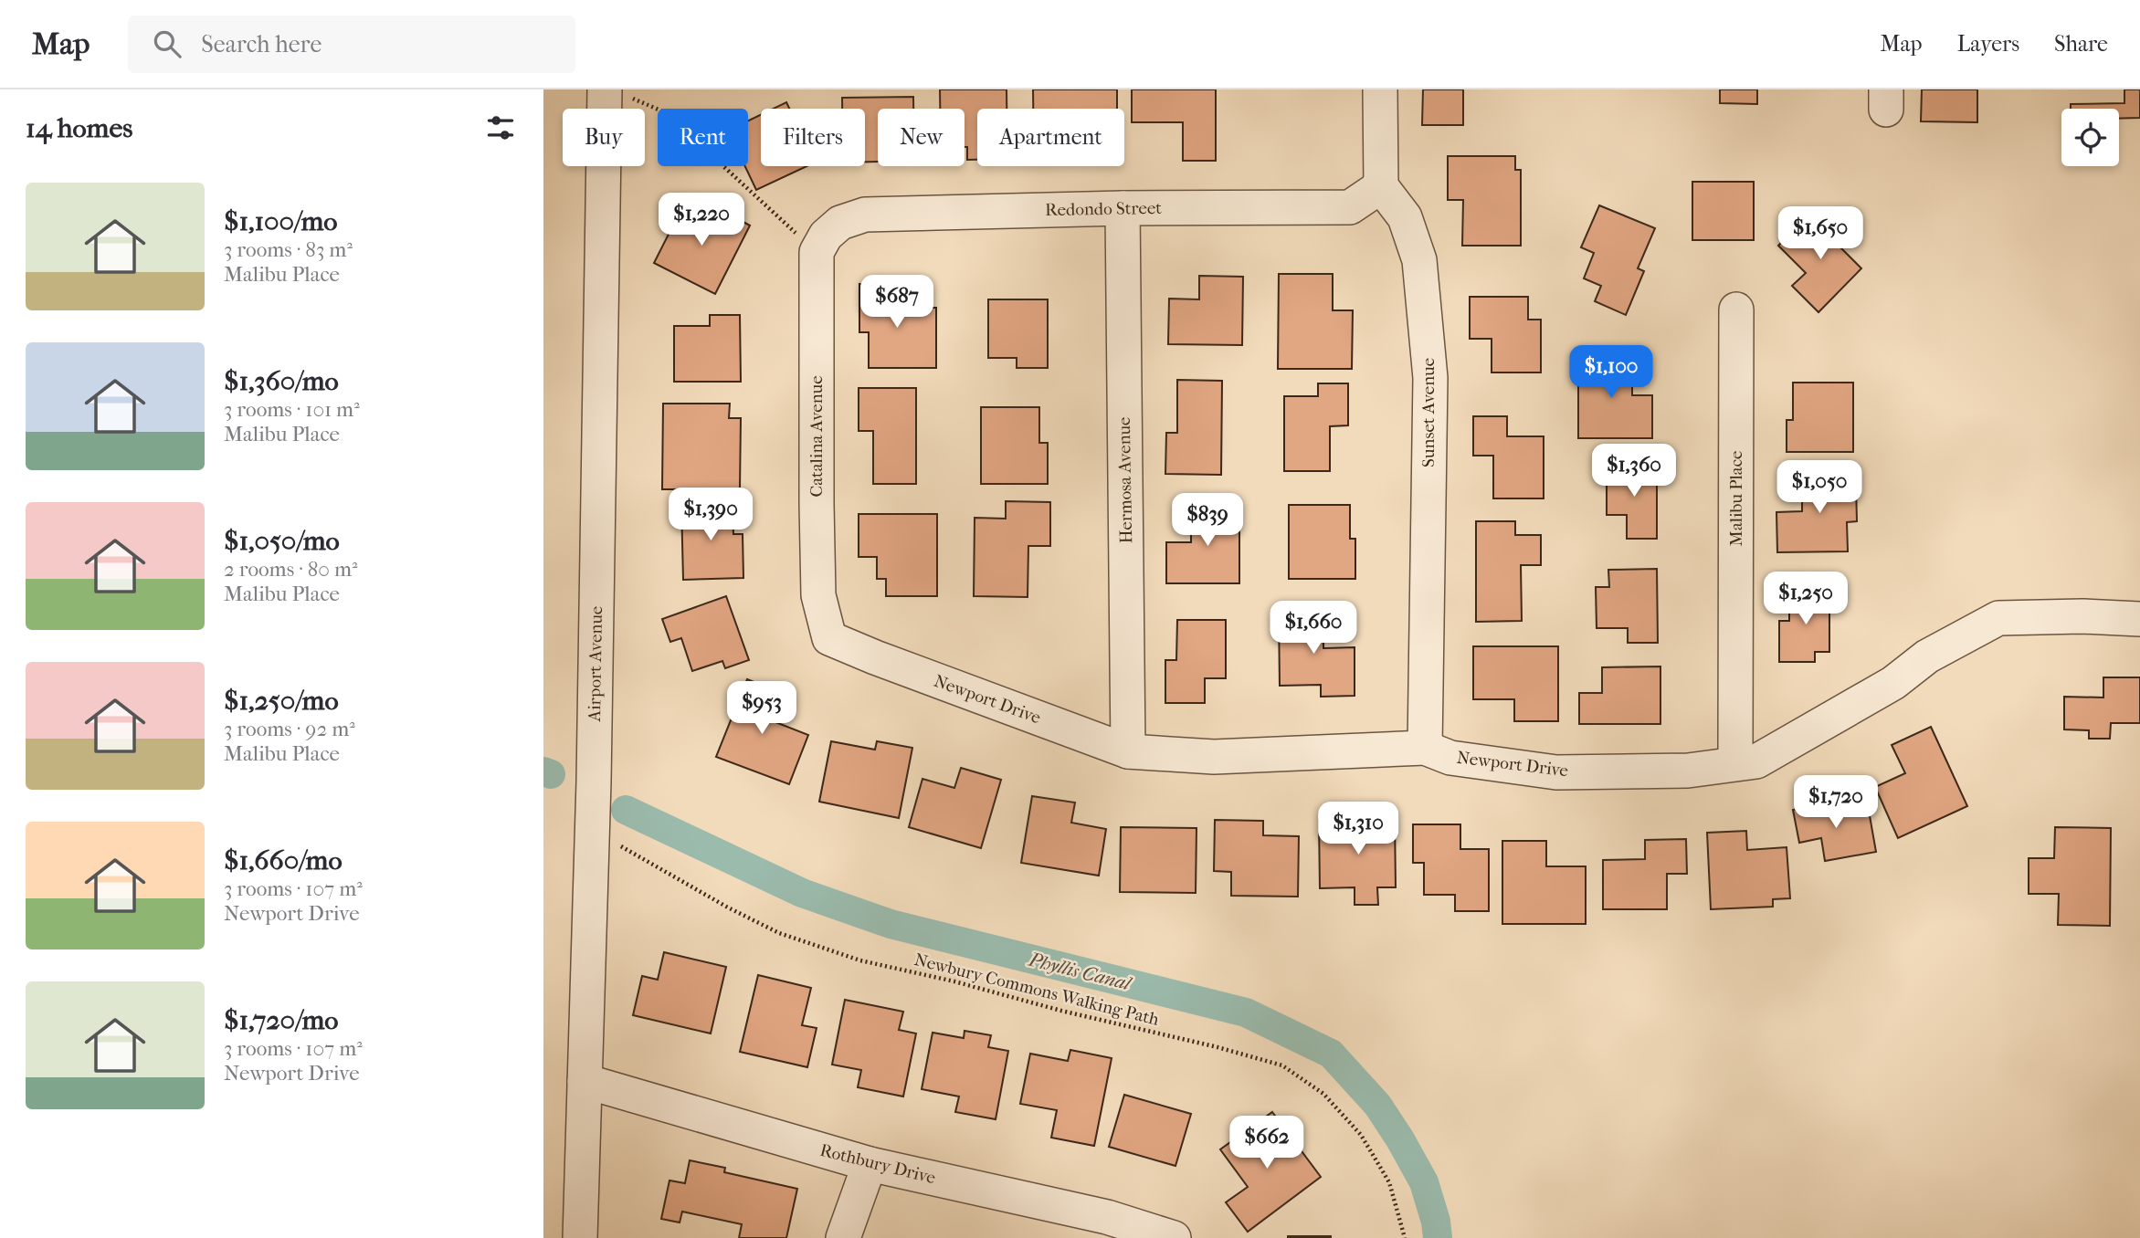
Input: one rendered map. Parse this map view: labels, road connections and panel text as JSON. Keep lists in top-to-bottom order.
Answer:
{
  "streets": {
    "street": [
      "Redondo Street",
      "Sunset Avenue",
      "Catalina Avenue",
      "Hermosa Avenue",
      "Malibu Place",
      "Airport Avenue",
      "Newport Drive",
      "Rothbury Drive"
    ],
    "path": ["Newbury Commons Walking Path"]
  },
  "crossings": [
    ["Redondo Street", "Sunset Avenue"],
    ["Redondo Street", "Catalina Avenue"],
    ["Redondo Street", "Hermosa Avenue"],
    ["Sunset Avenue", "Newport Drive"],
    ["Catalina Avenue", "Newport Drive"],
    ["Hermosa Avenue", "Newport Drive"],
    ["Malibu Place", "Newport Drive"],
    ["Airport Avenue", "Newbury Commons Walking Path"],
    ["Airport Avenue", "Rothbury Drive"]
  ],
  "water": ["Phyllis Canal"],
  "page": {
    "header": "Map",
    "search": "Search here",
    "nav": ["Map", "Layers", "Share"],
    "heading": "14 homes",
    "chip": [
      "Buy",
      "Rent",
      "Filters",
      "New",
      "Apartment"
    ],
    "list": [
      {
        "name": "$1,100/mo",
        "note": "3 rooms · 83 m² · Malibu Place"
      },
      {
        "name": "$1,360/mo",
        "note": "3 rooms · 101 m² · Malibu Place"
      },
      {
        "name": "$1,050/mo",
        "note": "2 rooms · 80 m² · Malibu Place"
      },
      {
        "name": "$1,250/mo",
        "note": "3 rooms · 92 m² · Malibu Place"
      },
      {
        "name": "$1,660/mo",
        "note": "3 rooms · 107 m² · Newport Drive"
      },
      {
        "name": "$1,720/mo",
        "note": "3 rooms · 107 m² · Newport Drive"
      }
    ],
    "price": [
      "$1,220",
      "$1,650",
      "$687",
      "$1,100",
      "$1,360",
      "$1,050",
      "$1,390",
      "$839",
      "$1,250",
      "$1,660",
      "$953",
      "$1,720",
      "$1,310",
      "$662"
    ]
  }
}
